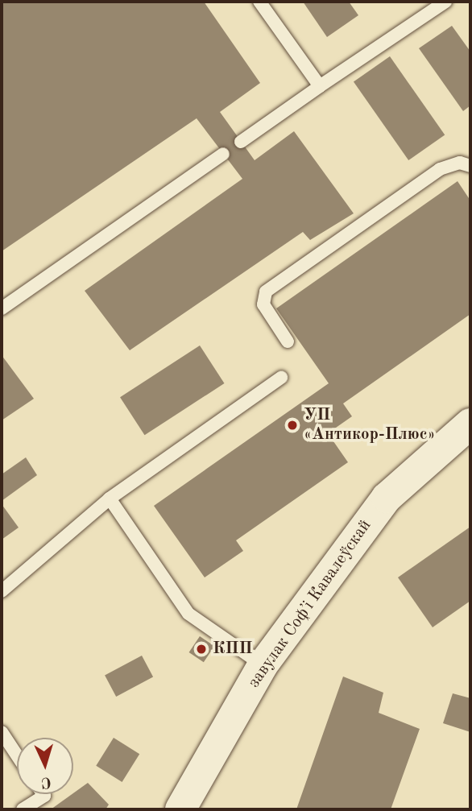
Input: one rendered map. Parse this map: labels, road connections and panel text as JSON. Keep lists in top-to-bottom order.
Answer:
{
  "streets": {
    "street": ["завулак Софʼі Кавалеўскай"]
  },
  "places": ["УП «Антикор-Плюс»", "КПП"],
  "north": "bottom"
}
